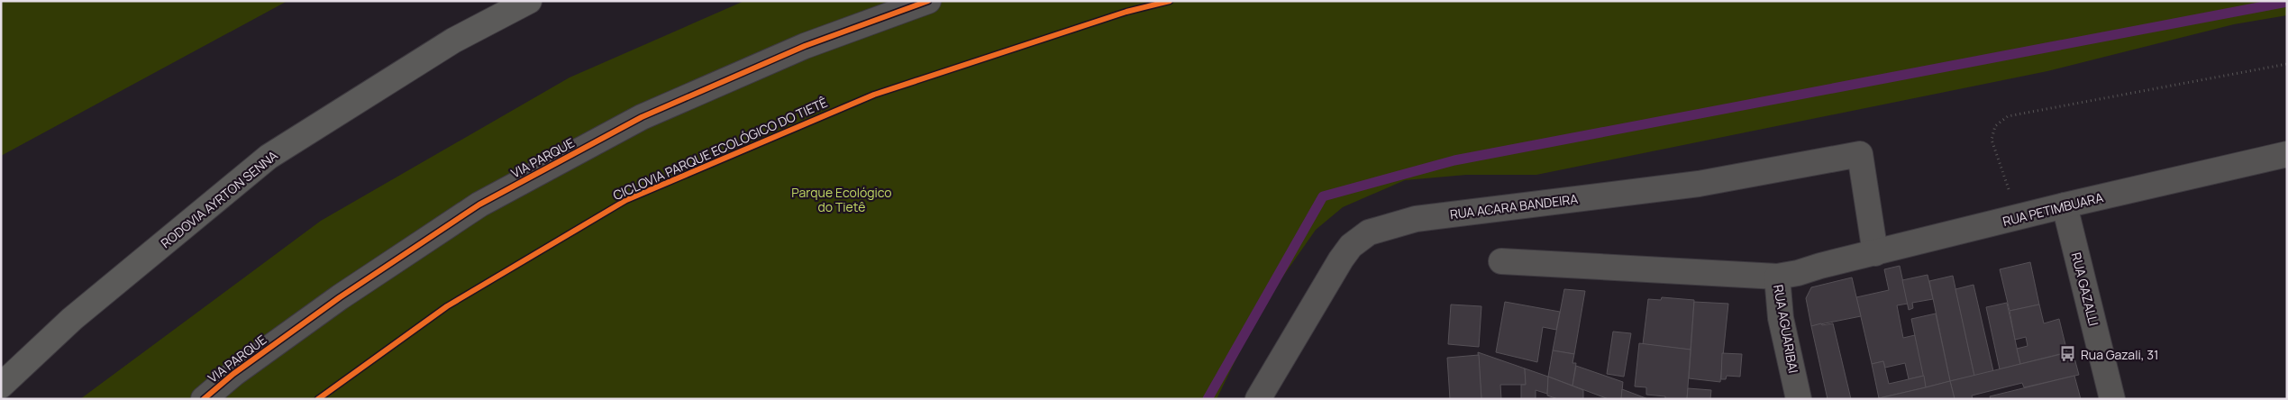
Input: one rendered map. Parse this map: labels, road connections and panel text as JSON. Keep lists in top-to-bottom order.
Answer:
{
  "streets": {
    "highway": ["RODOVIA AYRTON SENNA"],
    "street": [
      "VIA PARQUE",
      "RUA ACARA BANDEIRA",
      "RUA PETIMBUARA",
      "RUA GAZALLI",
      "RUA AGUARIBAI"
    ],
    "cycle path": ["CICLOVIA PARQUE ECOLÓGICO DO TIETÊ"]
  },
  "crossings": [
    ["RUA ACARA BANDEIRA", "RUA PETIMBUARA"],
    ["RUA PETIMBUARA", "RUA GAZALLI"],
    ["RUA PETIMBUARA", "RUA AGUARIBAI"]
  ],
  "parks": ["Parque Ecológico do Tietê"],
  "places": {
    "bus stop": ["Rua Gazali, 31"]
  }
}
